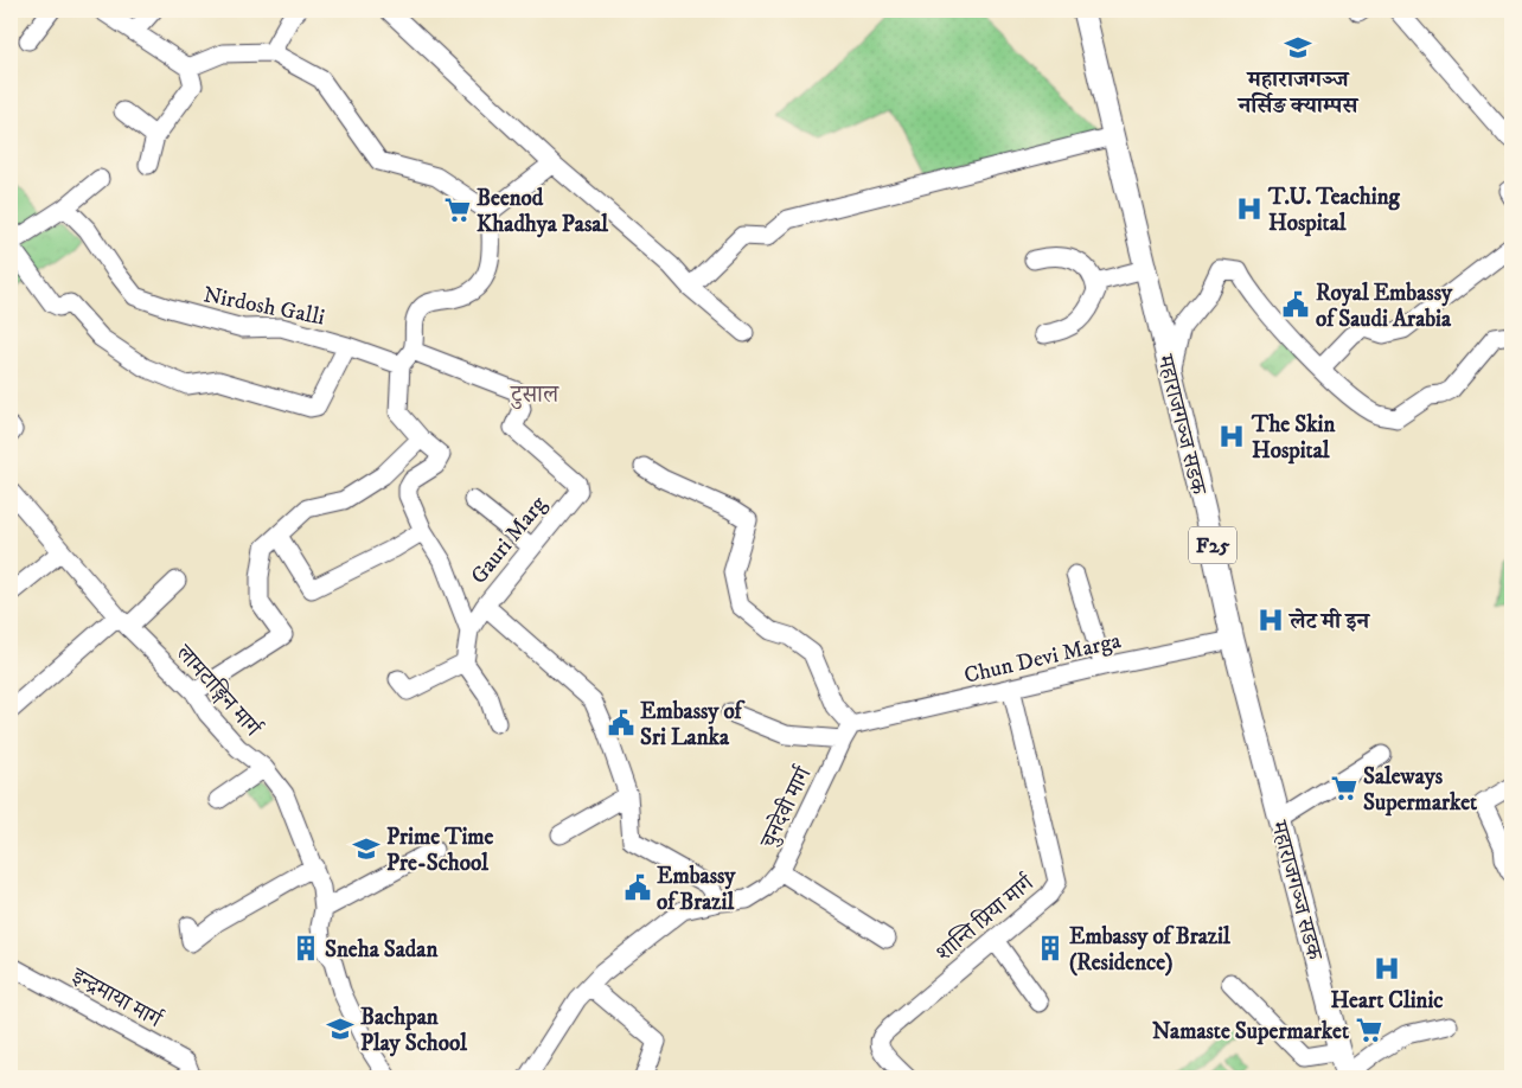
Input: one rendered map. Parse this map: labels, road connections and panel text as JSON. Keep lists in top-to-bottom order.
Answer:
{
  "streets": {
    "main road": ["महाराजगञ्ज सडक", "F25"],
    "street": [
      "Nirdosh Galli",
      "Gauri Marg",
      "Chun Devi Marga",
      "लामटाङ्गिन मार्ग",
      "चुनदेवी मार्ग",
      "शान्ति प्रिया मार्ग",
      "इन्द्रमाया मार्ग"
    ]
  },
  "crossings": [
    ["Nirdosh Galli", "Gauri Marg"],
    ["महाराजगञ्ज सडक", "Chun Devi Marga"],
    ["Gauri Marg", "चुनदेवी मार्ग"],
    ["Chun Devi Marga", "चुनदेवी मार्ग"],
    ["Chun Devi Marga", "शान्ति प्रिया मार्ग"]
  ],
  "districts": ["टुसाल"],
  "places": {
    "school or university": ["महाराजगञ्ज नर्सिङ क्याम्पस", "Prime Time Pre-School", "Bachpan Play School"],
    "hospital": [
      "T.U. Teaching Hospital",
      "The Skin Hospital",
      "लेट मी इन",
      "Heart Clinic"
    ],
    "supermarket": ["Beenod Khadhya Pasal", "Saleways Supermarket", "Namaste Supermarket"],
    "public building": ["Royal Embassy of Saudi Arabia", "Embassy of Sri Lanka", "Embassy of Brazil"],
    "building": ["Sneha Sadan", "Embassy of Brazil (Residence)"]
  }
}
